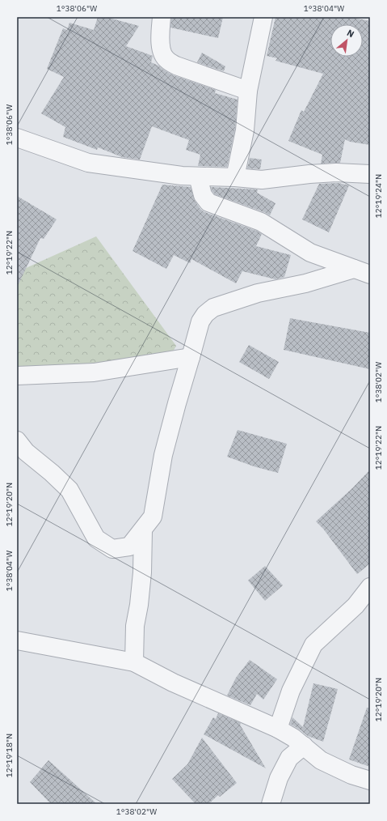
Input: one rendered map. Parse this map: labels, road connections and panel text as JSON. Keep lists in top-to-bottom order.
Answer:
{
  "north": "top right",
  "coordinates": [
    "1°38'06\"W",
    "1°38'04\"W",
    "12°19'24\"N",
    "12°19'22\"N",
    "1°38'02\"W",
    "12°19'20\"N",
    "12°19'18\"N"
  ]
}
